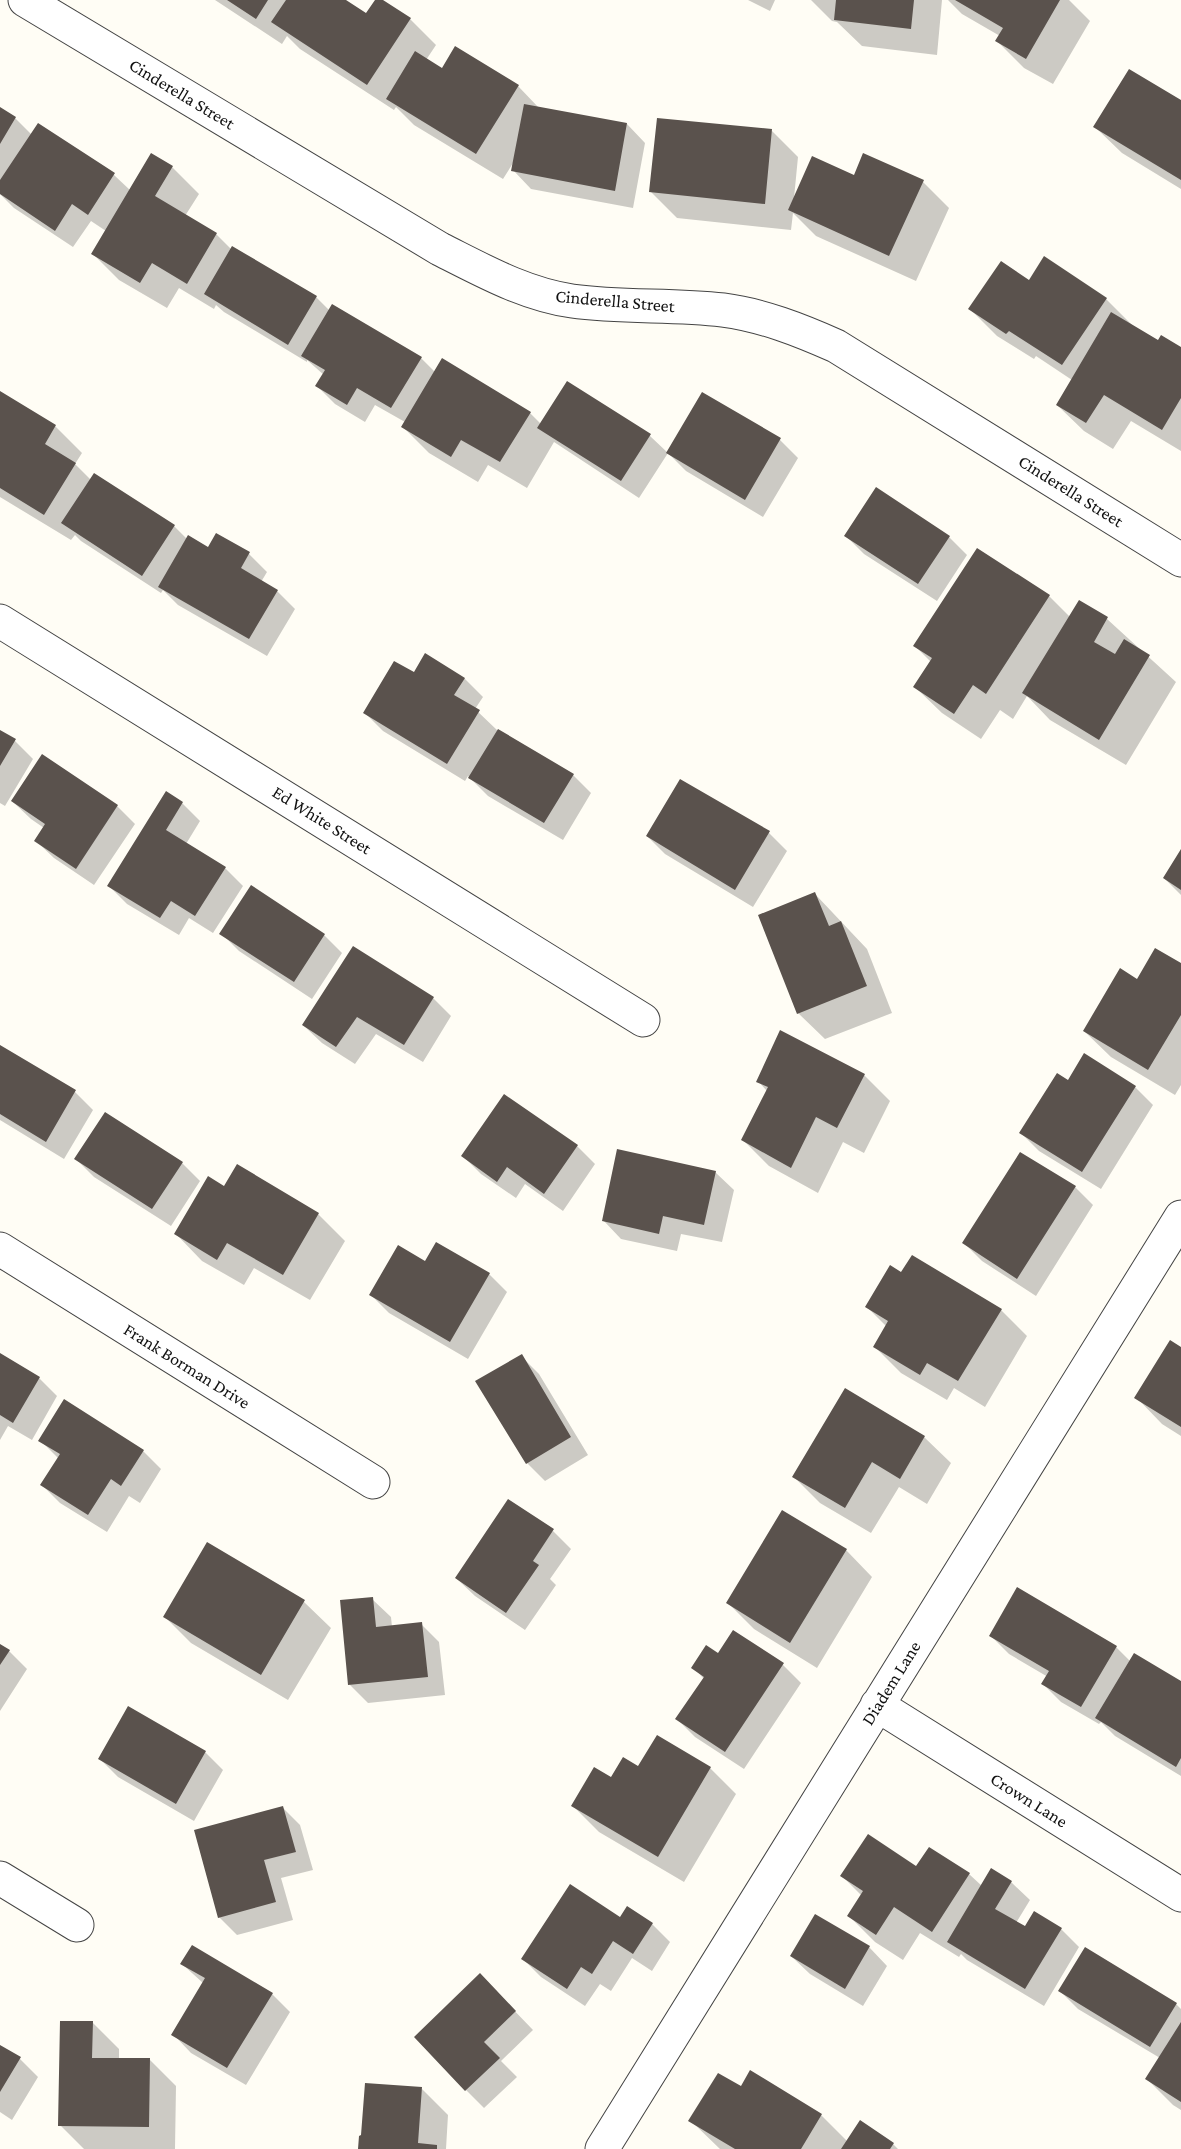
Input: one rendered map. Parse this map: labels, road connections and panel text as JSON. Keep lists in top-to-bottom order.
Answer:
{
  "streets": {
    "street": [
      "Cinderella Street",
      "Ed White Street",
      "Frank Borman Drive",
      "Diadem Lane",
      "Crown Lane"
    ]
  },
  "crossings": [
    ["Diadem Lane", "Crown Lane"]
  ]
}
